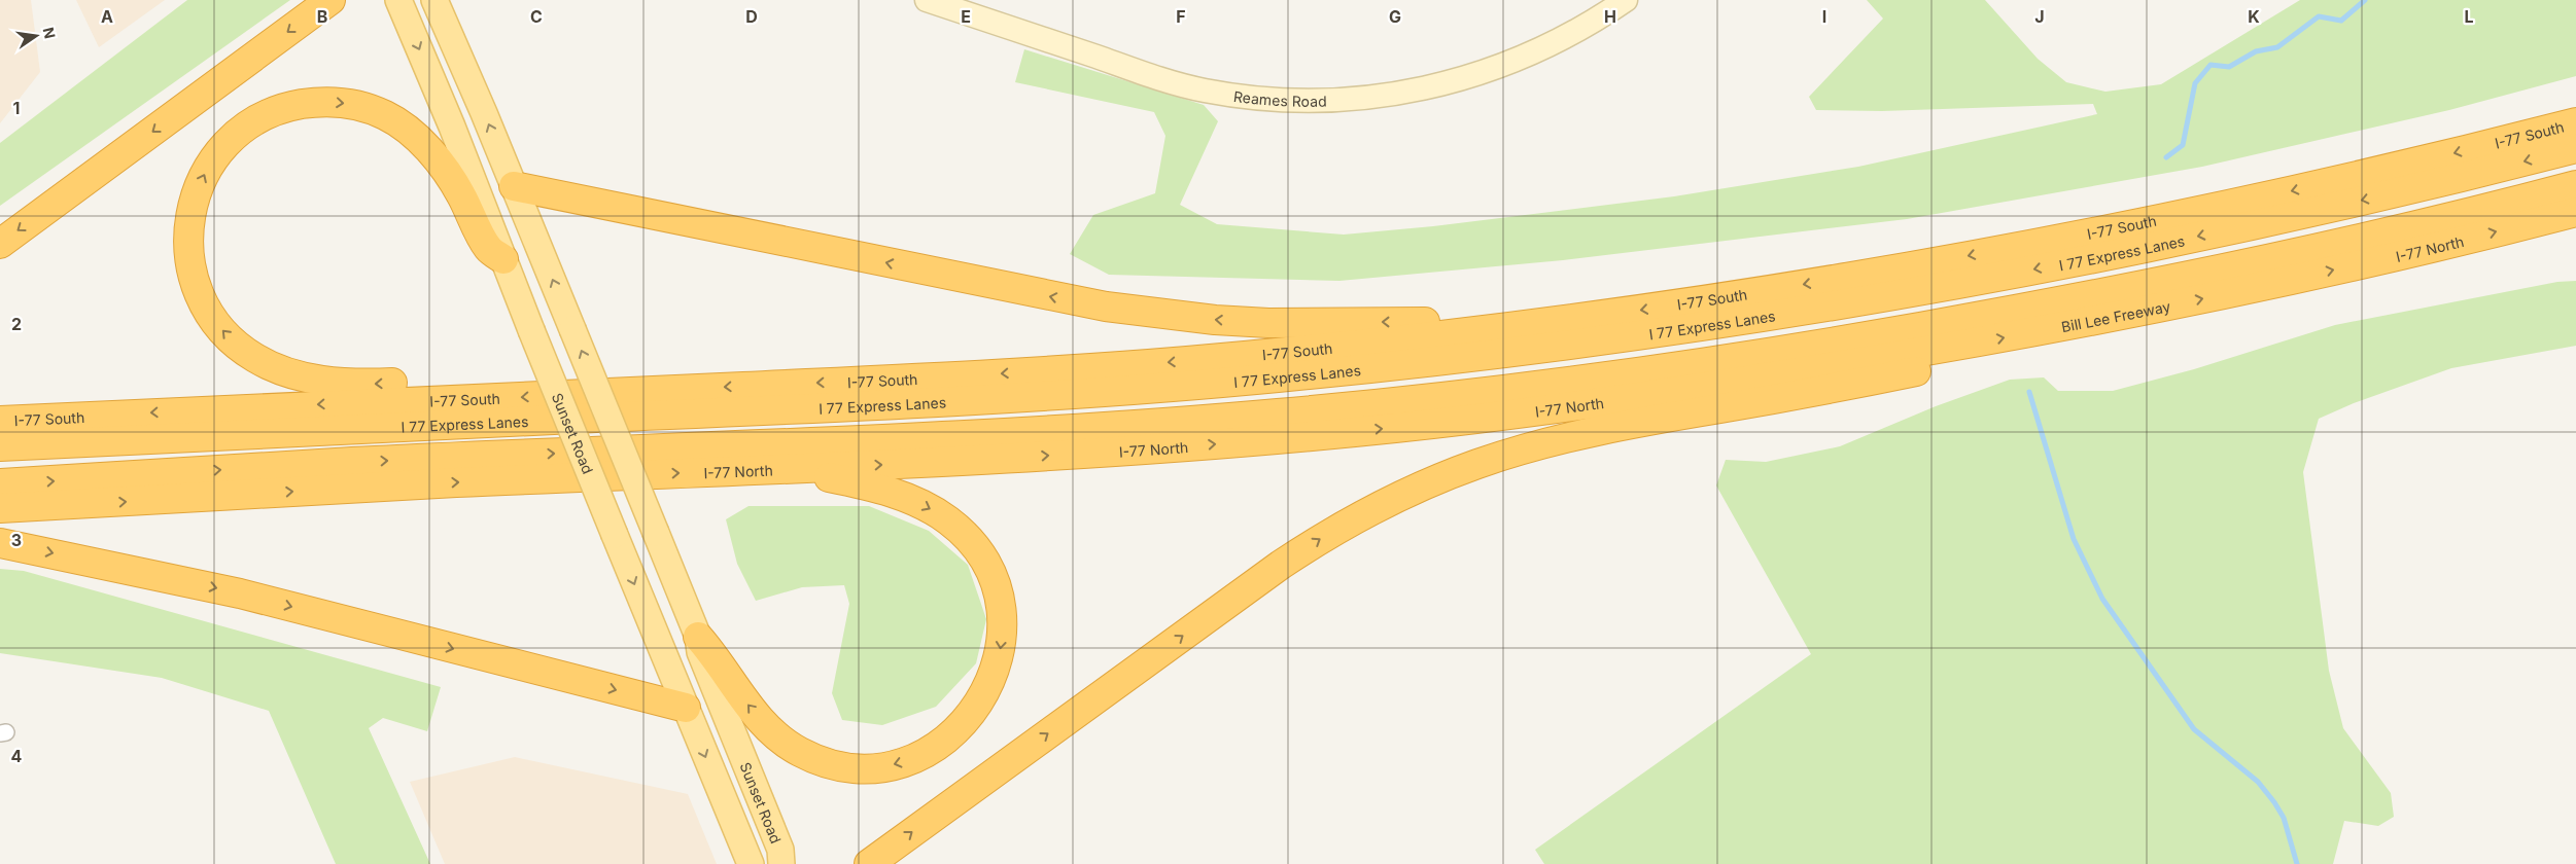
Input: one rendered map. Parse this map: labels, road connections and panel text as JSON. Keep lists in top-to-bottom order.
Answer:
{
  "streets": {
    "highway": [
      "I-77 South",
      "I-77 North",
      "I 77 Express Lanes",
      "Bill Lee Freeway"
    ],
    "main road": ["Reames Road", "Sunset Road"]
  },
  "crossings": [
    ["I-77 North", "Bill Lee Freeway"]
  ],
  "north": "right",
  "grid": {
    "columns": [
      "A",
      "B",
      "C",
      "D",
      "E",
      "F",
      "G",
      "H",
      "I",
      "J",
      "K",
      "L"
    ],
    "rows": [
      "1",
      "2",
      "3",
      "4"
    ]
  }
}
